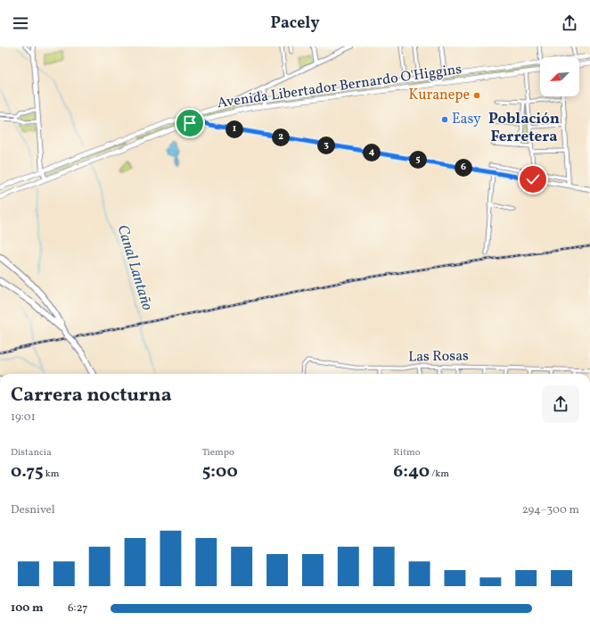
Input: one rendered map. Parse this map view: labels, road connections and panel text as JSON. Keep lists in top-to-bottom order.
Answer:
{
  "streets": {
    "main road": ["Avenida Libertador Bernardo O'Higgins"],
    "street": ["Las Rosas"]
  },
  "districts": ["Población Ferretera"],
  "water": ["Canal Lantaño"],
  "places": ["Kuranepe", "Easy"],
  "north": "bottom left",
  "page": {
    "header": "Pacely",
    "pins": [
      "1",
      "2",
      "3",
      "4",
      "5",
      "6"
    ],
    "heading": ["Carrera nocturna", "19:01"],
    "stats": [
      ["Distancia", "0.75 km"],
      ["Tiempo", "5:00"],
      ["Ritmo", "6:40 /km"]
    ],
    "chart": ["Desnivel", "294–300 m"],
    "list": [
      {
        "name": "100 m",
        "note": "6:27"
      }
    ]
  }
}
